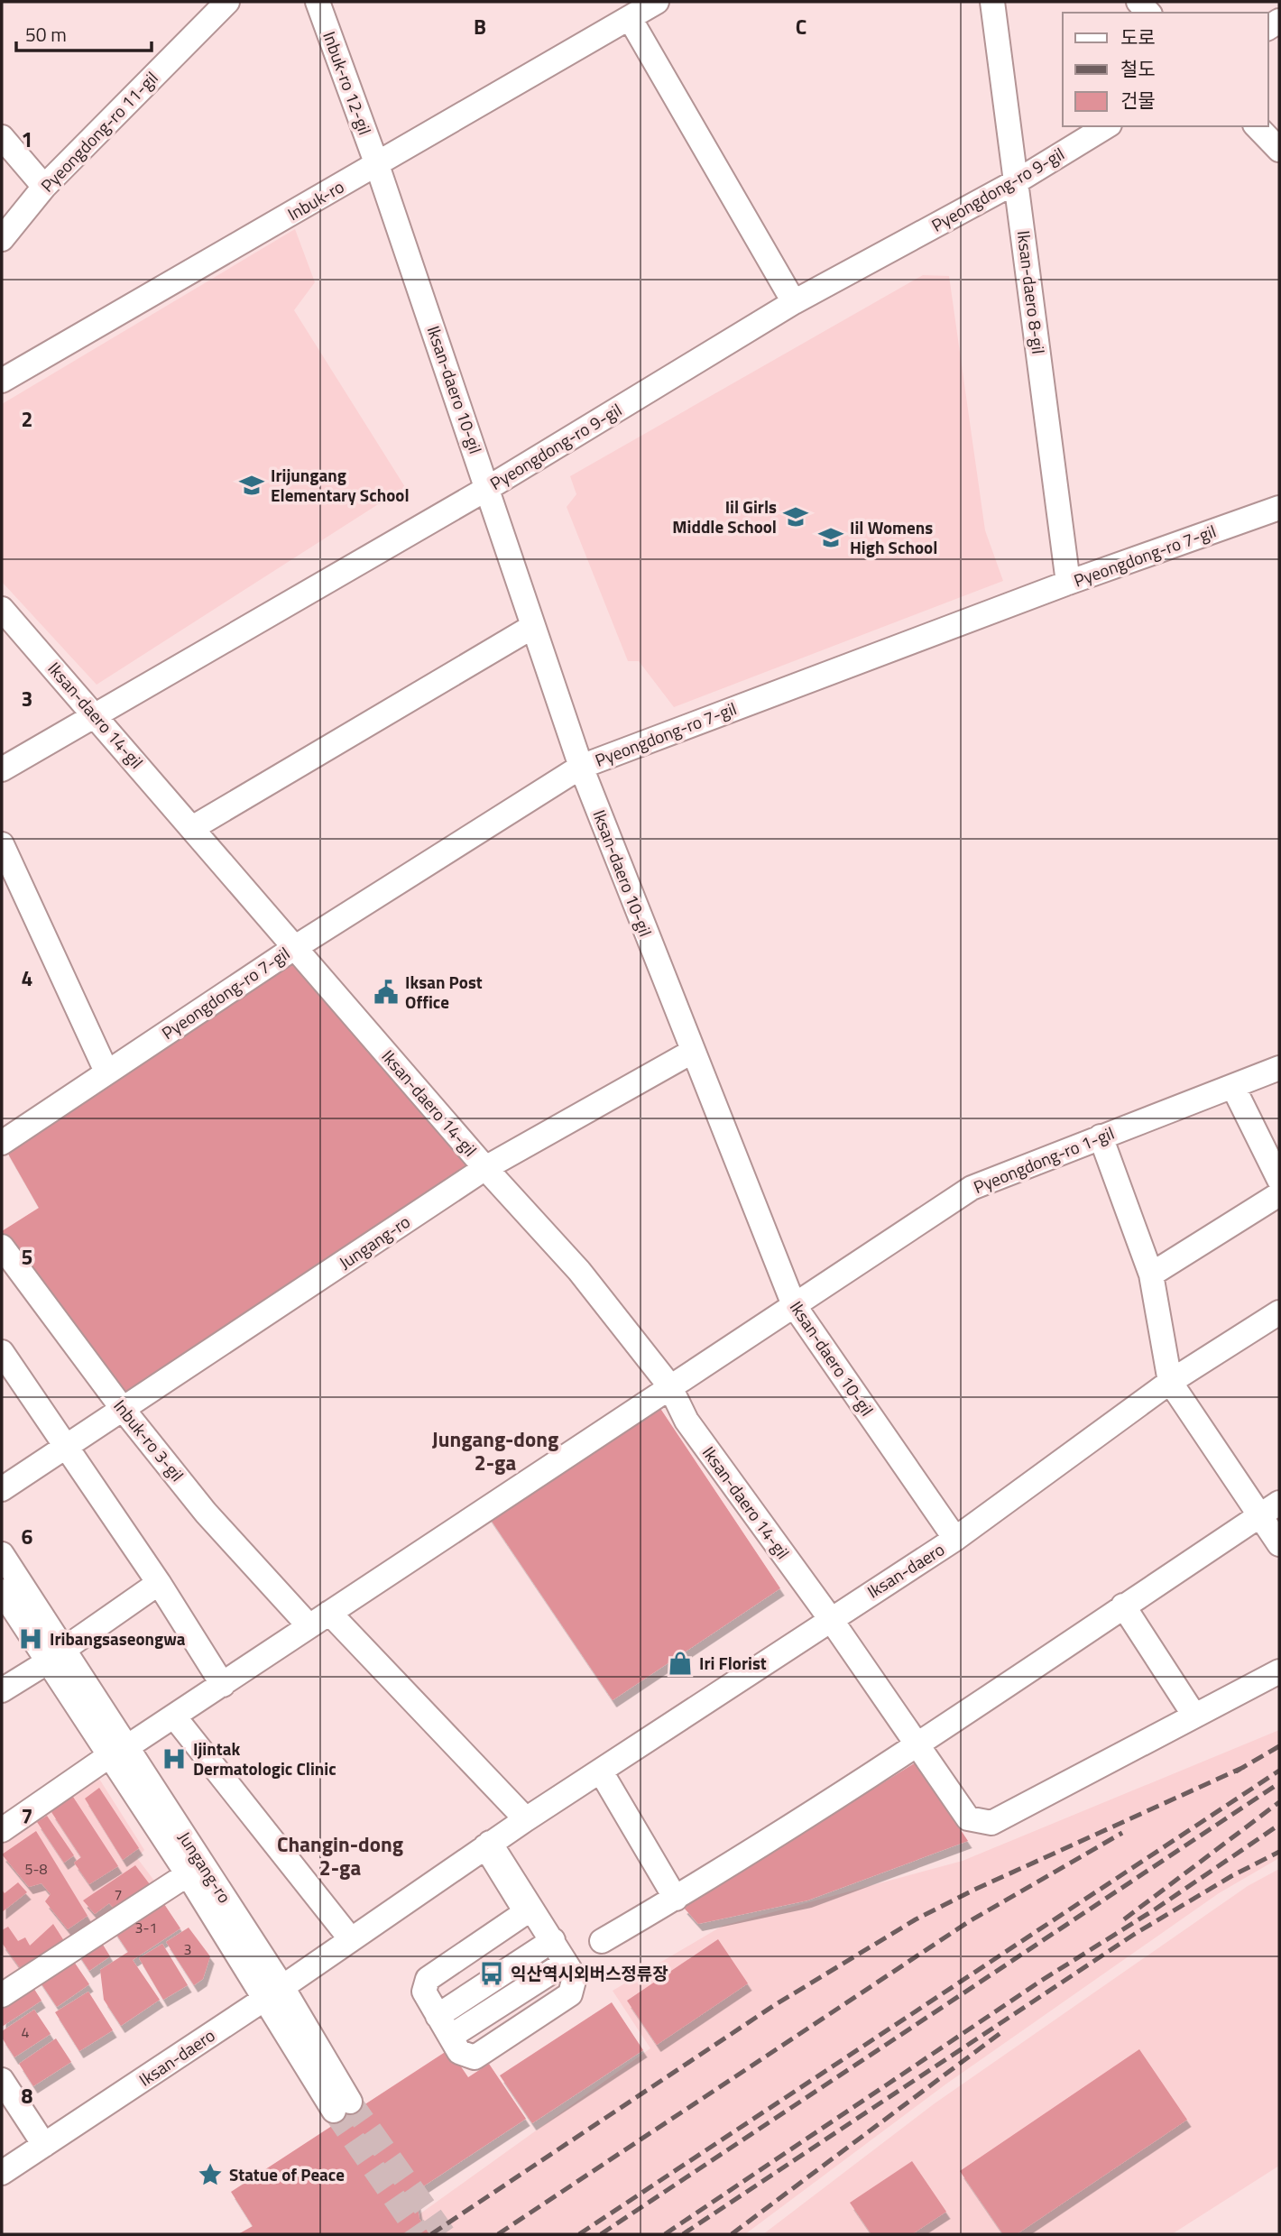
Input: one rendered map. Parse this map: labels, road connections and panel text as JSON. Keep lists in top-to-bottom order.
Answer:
{
  "streets": {
    "street": [
      "Inbuk-ro 12-gil",
      "Pyeongdong-ro 11-gil",
      "Pyeongdong-ro 9-gil",
      "Inbuk-ro",
      "Iksan-daero 8-gil",
      "Iksan-daero 10-gil",
      "Pyeongdong-ro 7-gil",
      "Iksan-daero 14-gil",
      "Pyeongdong-ro 1-gil",
      "Jungang-ro",
      "Inbuk-ro 3-gil",
      "Iksan-daero"
    ]
  },
  "crossings": [
    ["Inbuk-ro 12-gil", "Inbuk-ro"],
    ["Inbuk-ro 12-gil", "Iksan-daero 10-gil"],
    ["Pyeongdong-ro 9-gil", "Iksan-daero 8-gil"],
    ["Pyeongdong-ro 9-gil", "Iksan-daero 10-gil"],
    ["Pyeongdong-ro 9-gil", "Iksan-daero 14-gil"],
    ["Inbuk-ro", "Iksan-daero 10-gil"],
    ["Iksan-daero 8-gil", "Pyeongdong-ro 7-gil"],
    ["Iksan-daero 10-gil", "Pyeongdong-ro 7-gil"],
    ["Iksan-daero 10-gil", "Pyeongdong-ro 1-gil"],
    ["Iksan-daero 10-gil", "Jungang-ro"],
    ["Iksan-daero 10-gil", "Iksan-daero"],
    ["Pyeongdong-ro 7-gil", "Iksan-daero 14-gil"],
    ["Iksan-daero 14-gil", "Jungang-ro"],
    ["Iksan-daero 14-gil", "Iksan-daero"],
    ["Jungang-ro", "Inbuk-ro 3-gil"],
    ["Jungang-ro", "Iksan-daero"]
  ],
  "districts": ["Jungang-dong 2-ga", "Changin-dong 2-ga"],
  "places": {
    "school or university": ["Irijungang Elementary School", "Iil Girls Middle School", "Iil Womens High School"],
    "public building": ["Iksan Post Office"],
    "hospital": ["Iribangsaseongwa", "Ijintak Dermatologic Clinic"],
    "shop": ["Iri Florist"],
    "bus stop": ["익산역시외버스정류장"],
    "place": ["Statue of Peace"]
  },
  "house_numbers": [
    "5-8",
    "7",
    "3-1",
    "3",
    "4"
  ],
  "legend": ["도로", "철도", "건물"],
  "scale_bar": "50 m",
  "grid": {
    "columns": ["B", "C"],
    "rows": [
      "1",
      "2",
      "3",
      "4",
      "5",
      "6",
      "7",
      "8"
    ]
  }
}
